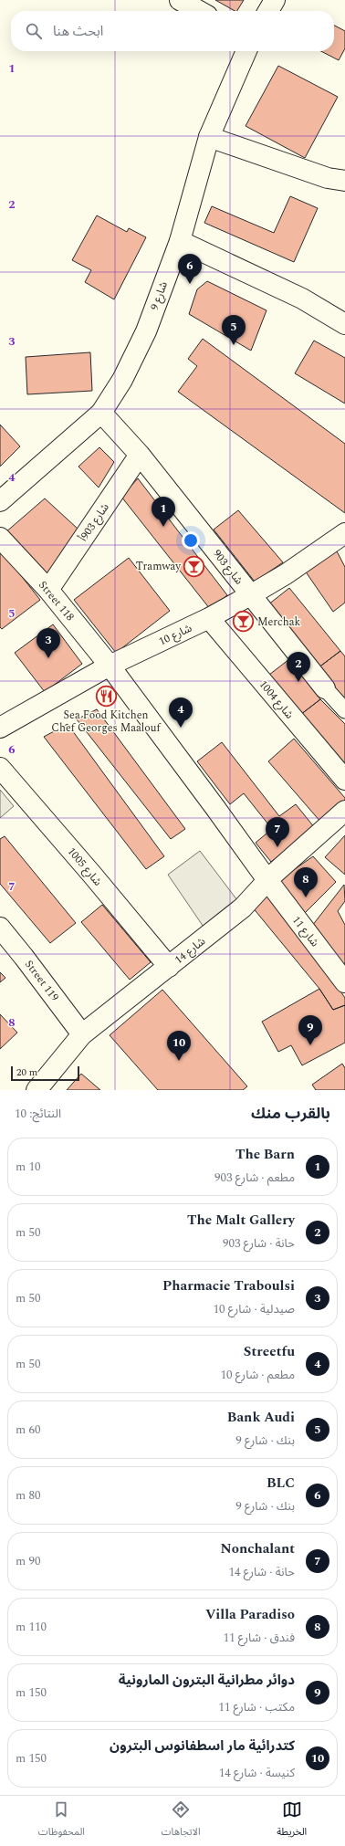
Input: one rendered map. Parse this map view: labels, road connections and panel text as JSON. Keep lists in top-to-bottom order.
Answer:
{
  "streets": {
    "street": [
      "شارع 9",
      "شارع 903أ",
      "شارع 903",
      "Street 118",
      "شارع 10",
      "شارع 1004",
      "شارع 1005",
      "شارع 11",
      "شارع 14",
      "Street 119"
    ]
  },
  "crossings": [
    ["شارع 9", "شارع 903"],
    ["شارع 903أ", "شارع 903"],
    ["شارع 903أ", "Street 118"],
    ["شارع 903", "شارع 10"],
    ["Street 118", "شارع 10"],
    ["Street 118", "شارع 11"],
    ["Street 118", "شارع 14"],
    ["شارع 10", "شارع 1004"],
    ["شارع 1005", "شارع 14"],
    ["شارع 11", "شارع 14"],
    ["شارع 14", "Street 119"]
  ],
  "places": {
    "bar": ["Tramway", "Merchak"],
    "restaurant": ["Sea Food Kitchen Chef Georges Maalouf"]
  },
  "scale_bar": "20 m",
  "page": {
    "search": "ابحث هنا",
    "pins": [
      "6",
      "5",
      "1",
      "3",
      "2",
      "4",
      "7",
      "8",
      "9",
      "10"
    ],
    "scale": "20 m",
    "heading": ["بالقرب منك", "النتائج: 10"],
    "list": [
      {
        "mark": "1",
        "name": "The Barn",
        "note": "مطعم · شارع 903",
        "value": "10 m"
      },
      {
        "mark": "2",
        "name": "The Malt Gallery",
        "note": "حانة · شارع 903",
        "value": "50 m"
      },
      {
        "mark": "3",
        "name": "Pharmacie Traboulsi",
        "note": "صيدلية · شارع 10",
        "value": "50 m"
      },
      {
        "mark": "4",
        "name": "Streetfu",
        "note": "مطعم · شارع 10",
        "value": "50 m"
      },
      {
        "mark": "5",
        "name": "Bank Audi",
        "note": "بنك · شارع 9",
        "value": "60 m"
      },
      {
        "mark": "6",
        "name": "BLC",
        "note": "بنك · شارع 9",
        "value": "80 m"
      },
      {
        "mark": "7",
        "name": "Nonchalant",
        "note": "حانة · شارع 14",
        "value": "90 m"
      },
      {
        "mark": "8",
        "name": "Villa Paradiso",
        "note": "فندق · شارع 11",
        "value": "110 m"
      },
      {
        "mark": "9",
        "name": "دوائر مطرانية البترون المارونية",
        "note": "مكتب · شارع 11",
        "value": "150 m"
      },
      {
        "mark": "10",
        "name": "كتدرائية مار اسطفانوس البترون",
        "note": "كنيسة · شارع 14",
        "value": "150 m"
      }
    ],
    "nav": ["الخريطة", "الاتجاهات", "المحفوظات"]
  },
  "grid": {
    "rows": [
      "1",
      "2",
      "3",
      "4",
      "5",
      "6",
      "7",
      "8"
    ]
  }
}
